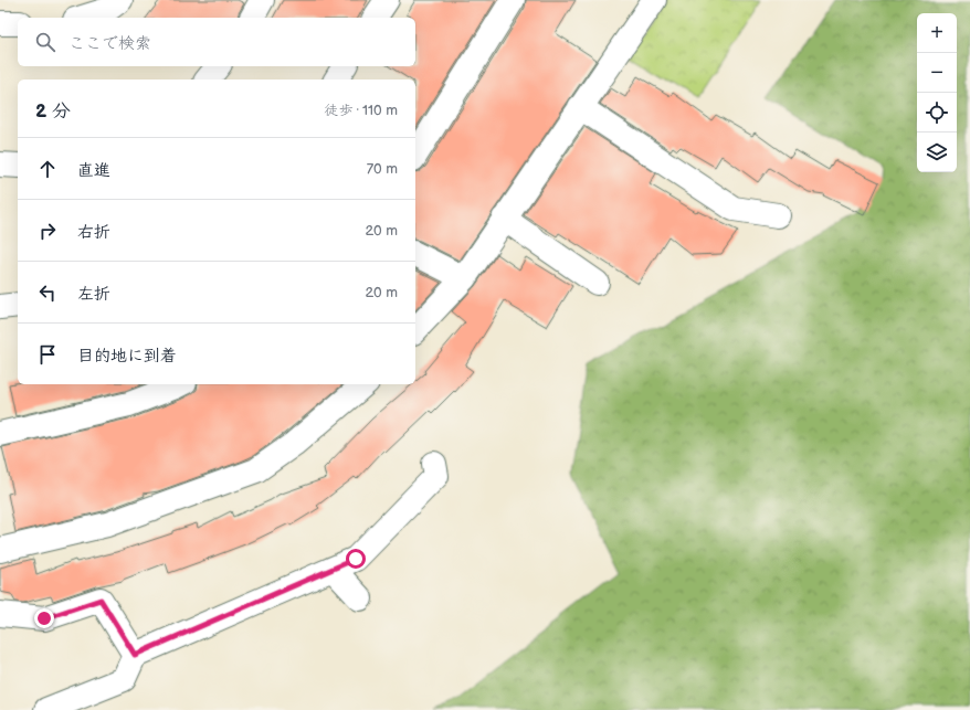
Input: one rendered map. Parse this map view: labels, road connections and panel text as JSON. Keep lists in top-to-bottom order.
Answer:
{
  "page": {
    "map_buttons": ["+", "−"],
    "search": "ここで検索",
    "heading": ["2 分", "徒歩 · 110 m"],
    "list": [
      ["直進", "70 m"],
      ["右折", "20 m"],
      ["左折", "20 m"],
      "目的地に到着"
    ]
  }
}
